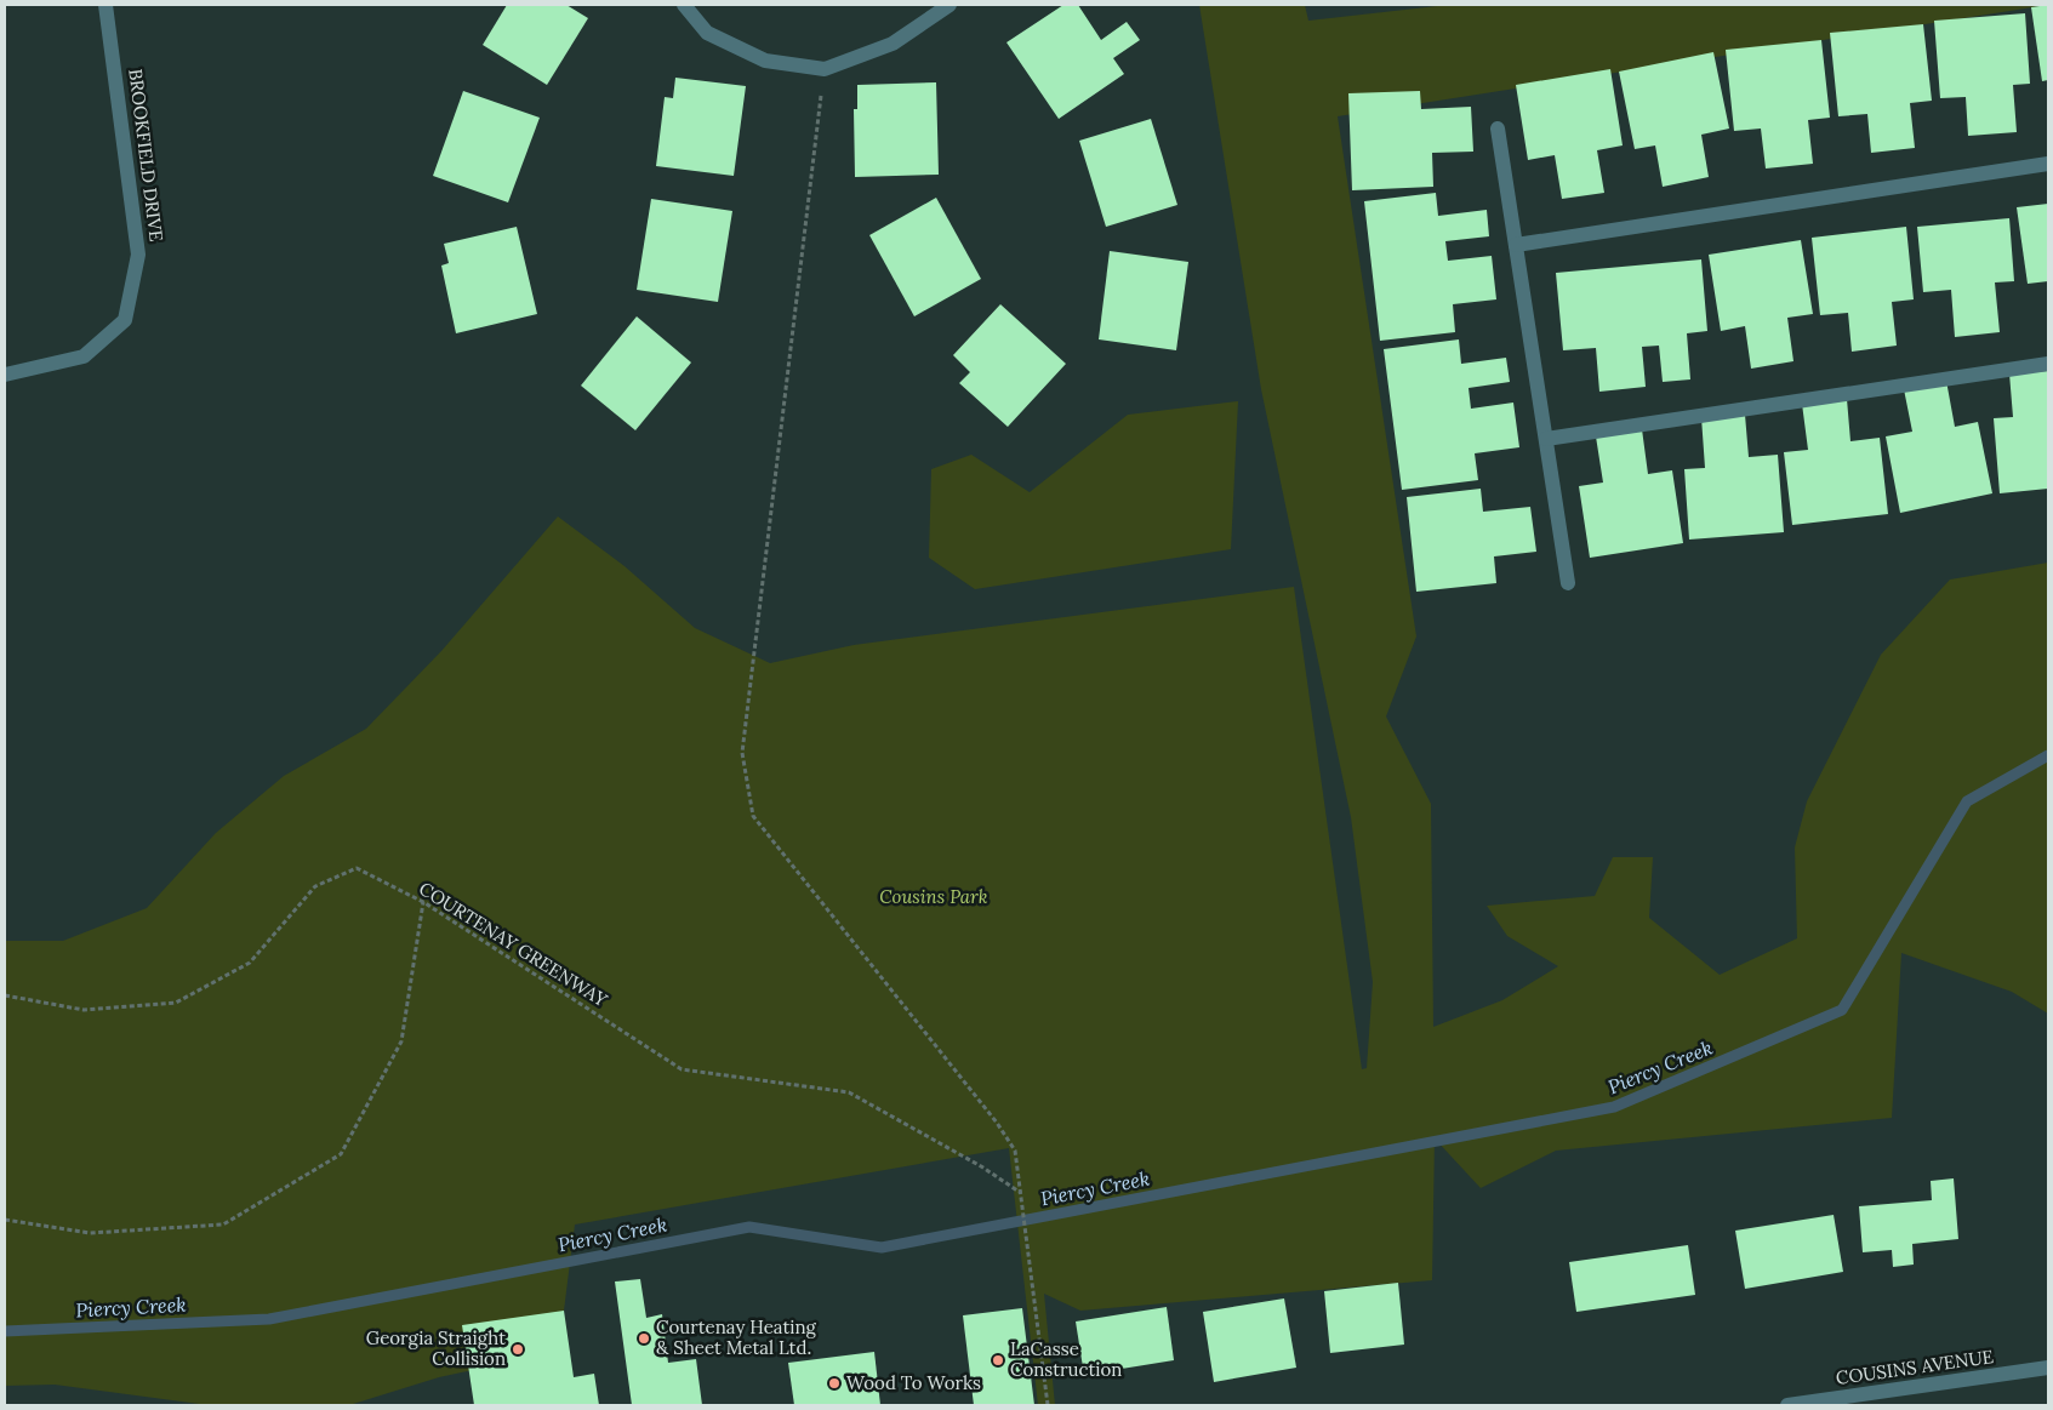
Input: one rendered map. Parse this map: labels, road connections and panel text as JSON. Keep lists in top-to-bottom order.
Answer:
{
  "streets": {
    "street": ["BROOKFIELD DRIVE", "COUSINS AVENUE"],
    "path": ["COURTENAY GREENWAY"]
  },
  "water": ["Piercy Creek"],
  "parks": ["Cousins Park"],
  "places": [
    "Courtenay Heating & Sheet Metal Ltd.",
    "Georgia Straight Collision",
    "LaCasse Construction",
    "Wood To Works"
  ]
}
